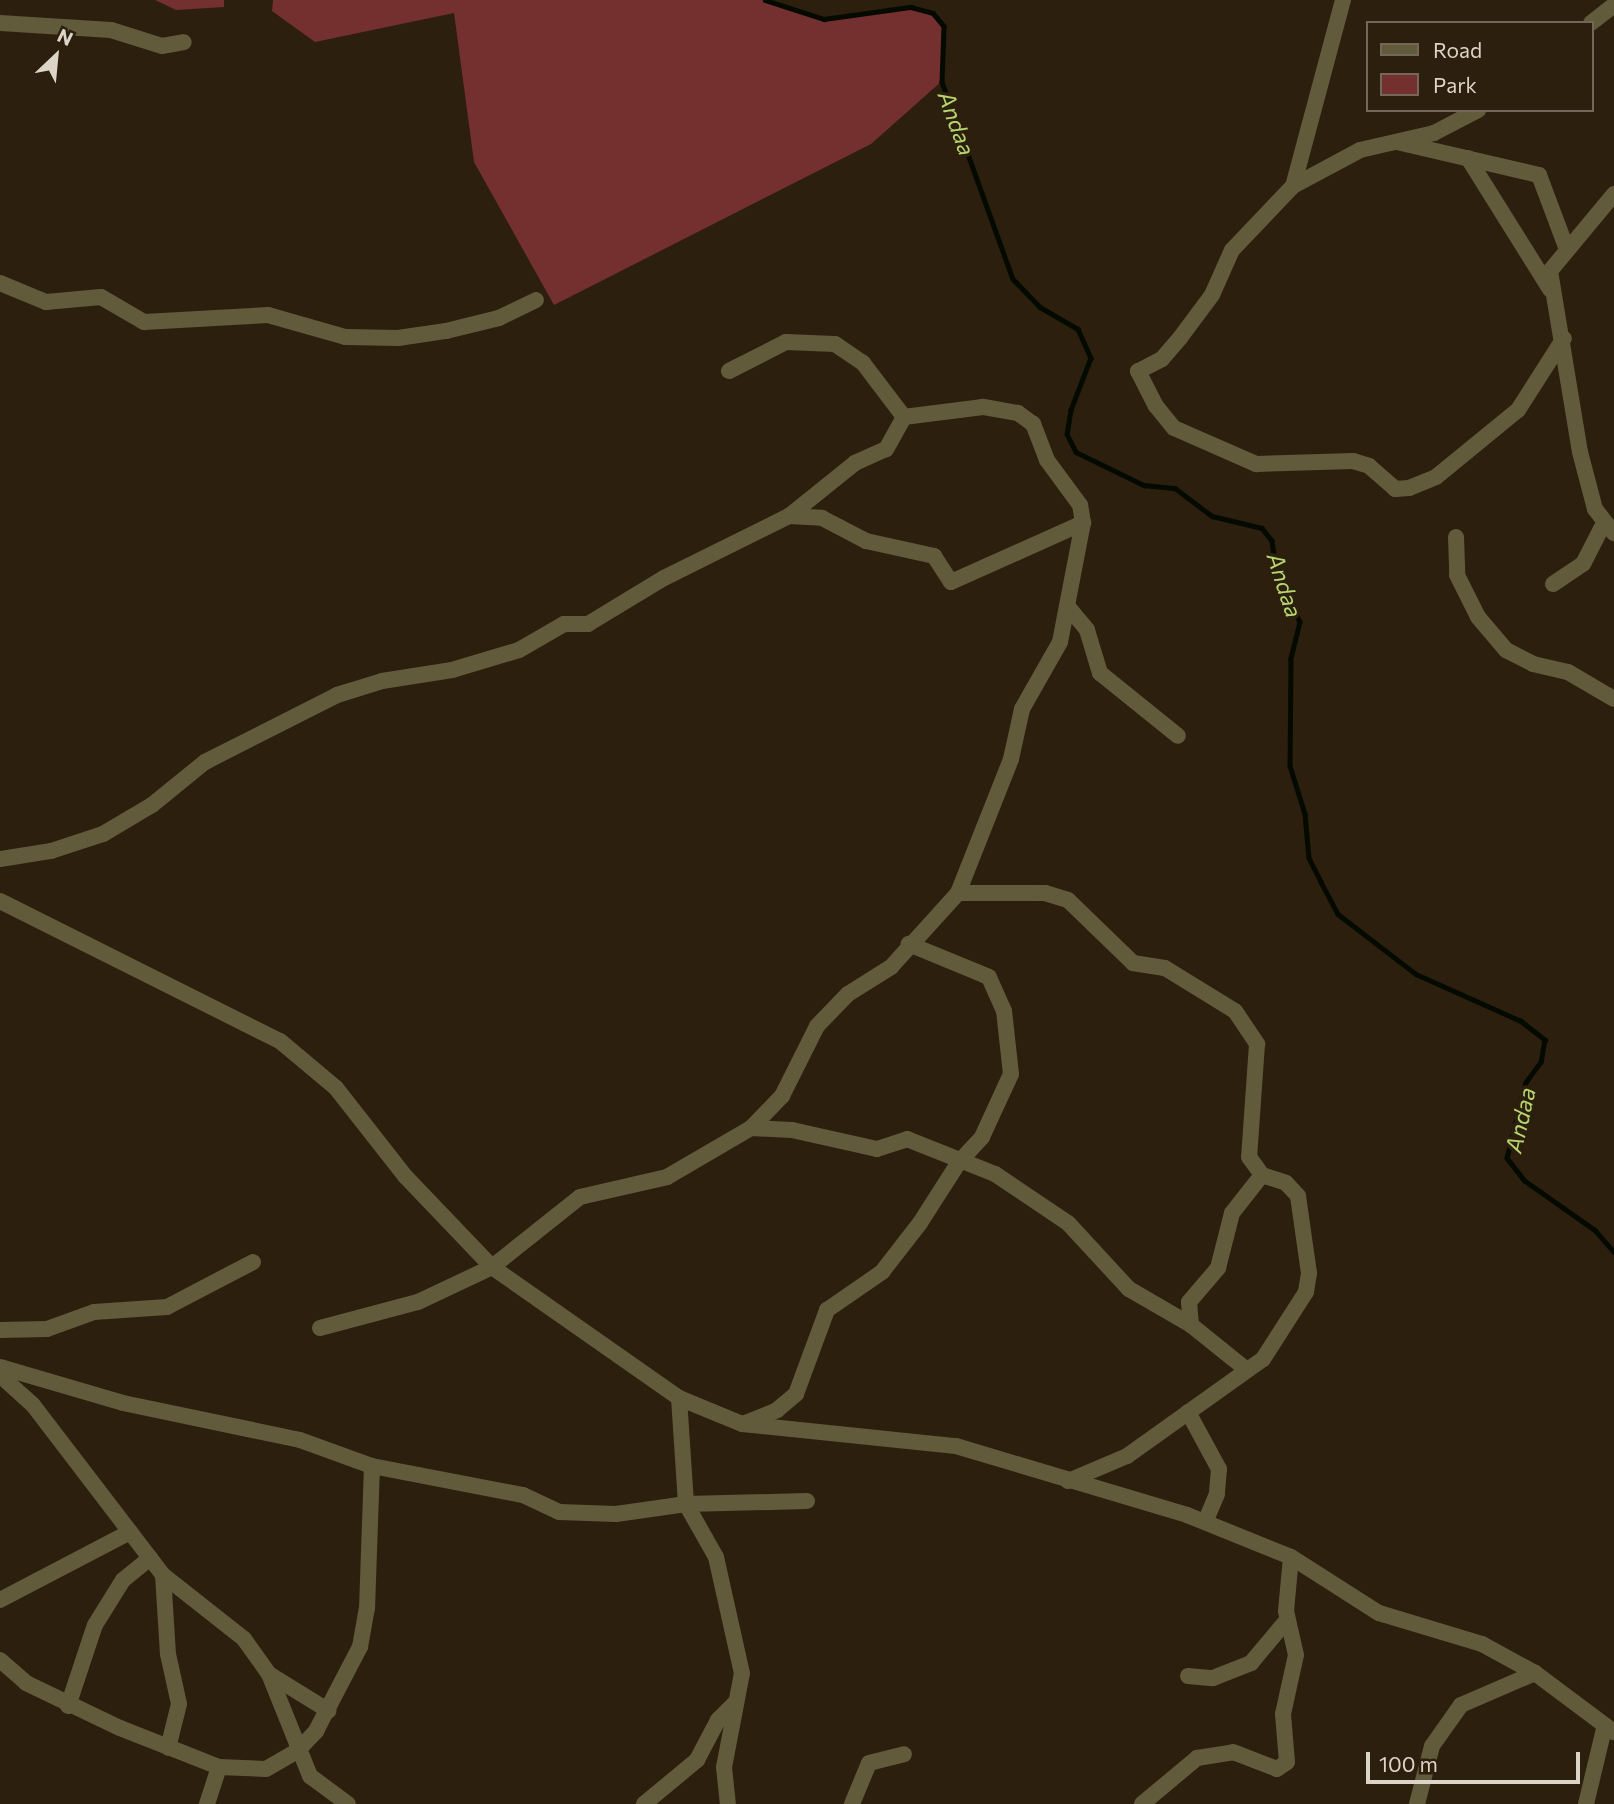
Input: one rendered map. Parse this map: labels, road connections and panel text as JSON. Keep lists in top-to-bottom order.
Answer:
{
  "water": ["Andaa"],
  "legend": ["Road", "Park"],
  "scale_bar": "100 m",
  "north": "top right"
}
